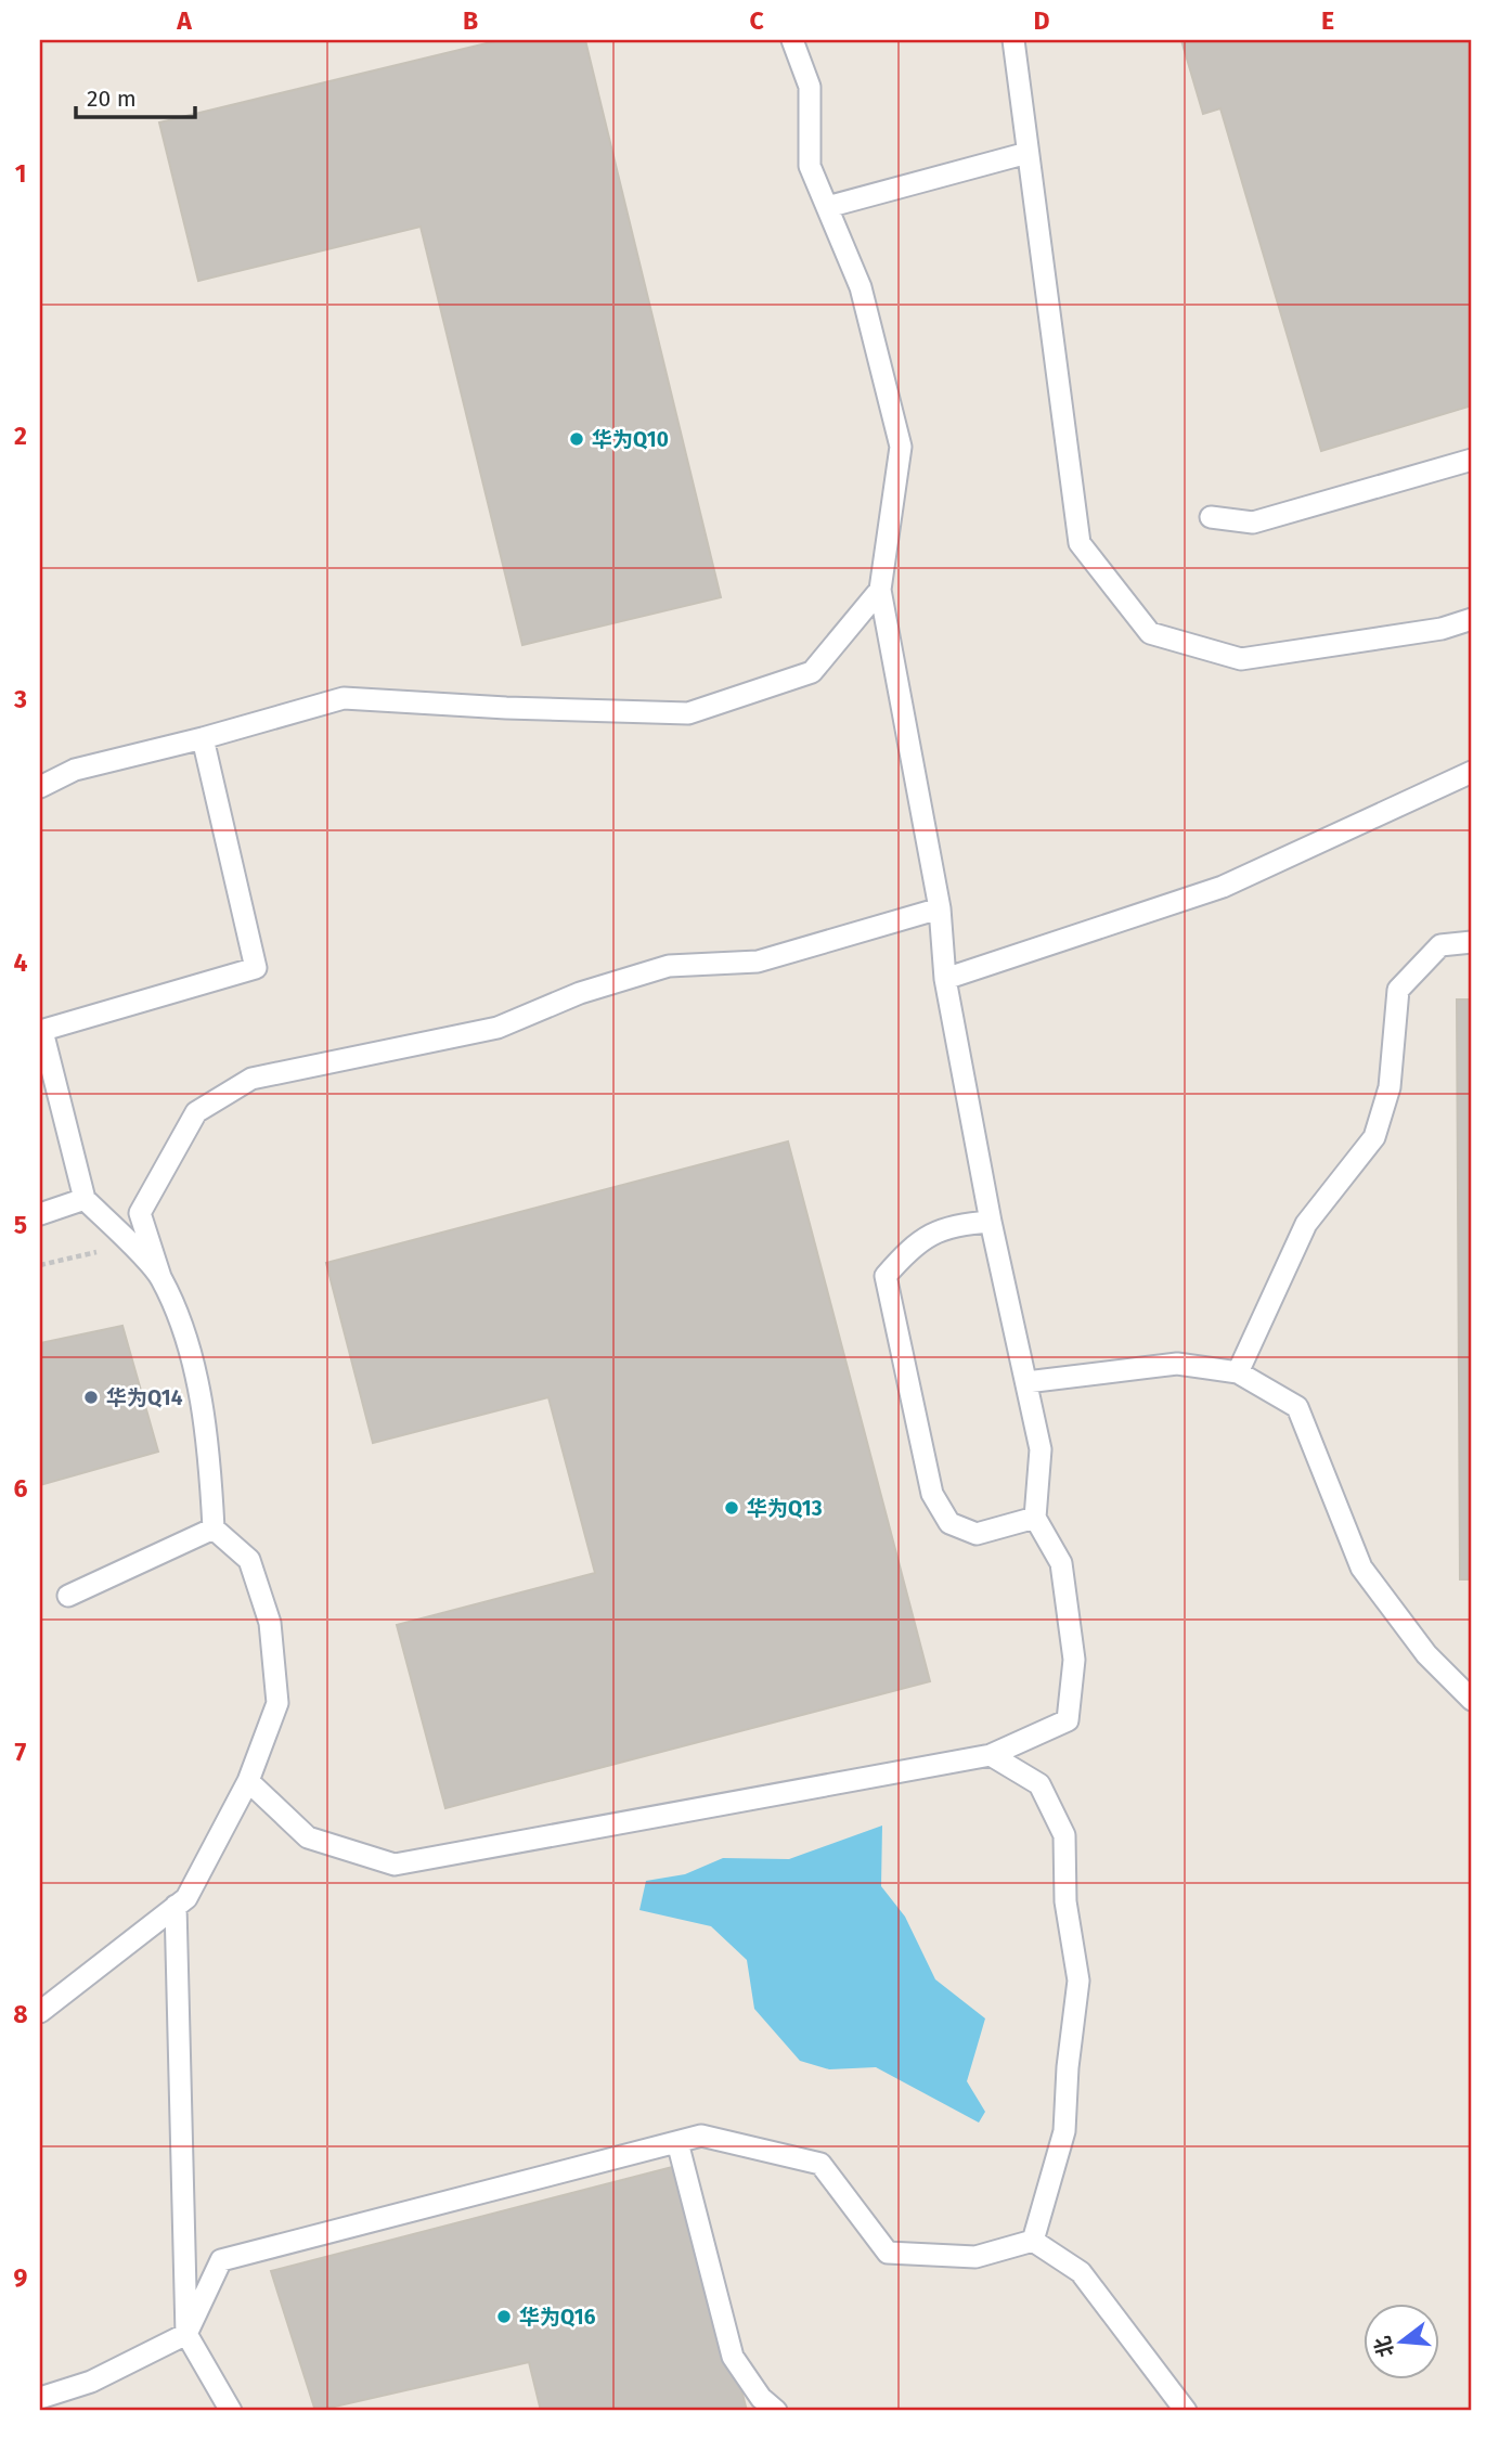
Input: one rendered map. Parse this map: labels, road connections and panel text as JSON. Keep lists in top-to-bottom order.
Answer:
{
  "places": [
    "华为Q10",
    "华为Q14",
    "华为Q13",
    "华为Q16"
  ],
  "scale_bar": "20 m",
  "north": "left",
  "grid": {
    "columns": [
      "A",
      "B",
      "C",
      "D",
      "E"
    ],
    "rows": [
      "1",
      "2",
      "3",
      "4",
      "5",
      "6",
      "7",
      "8",
      "9"
    ]
  }
}
